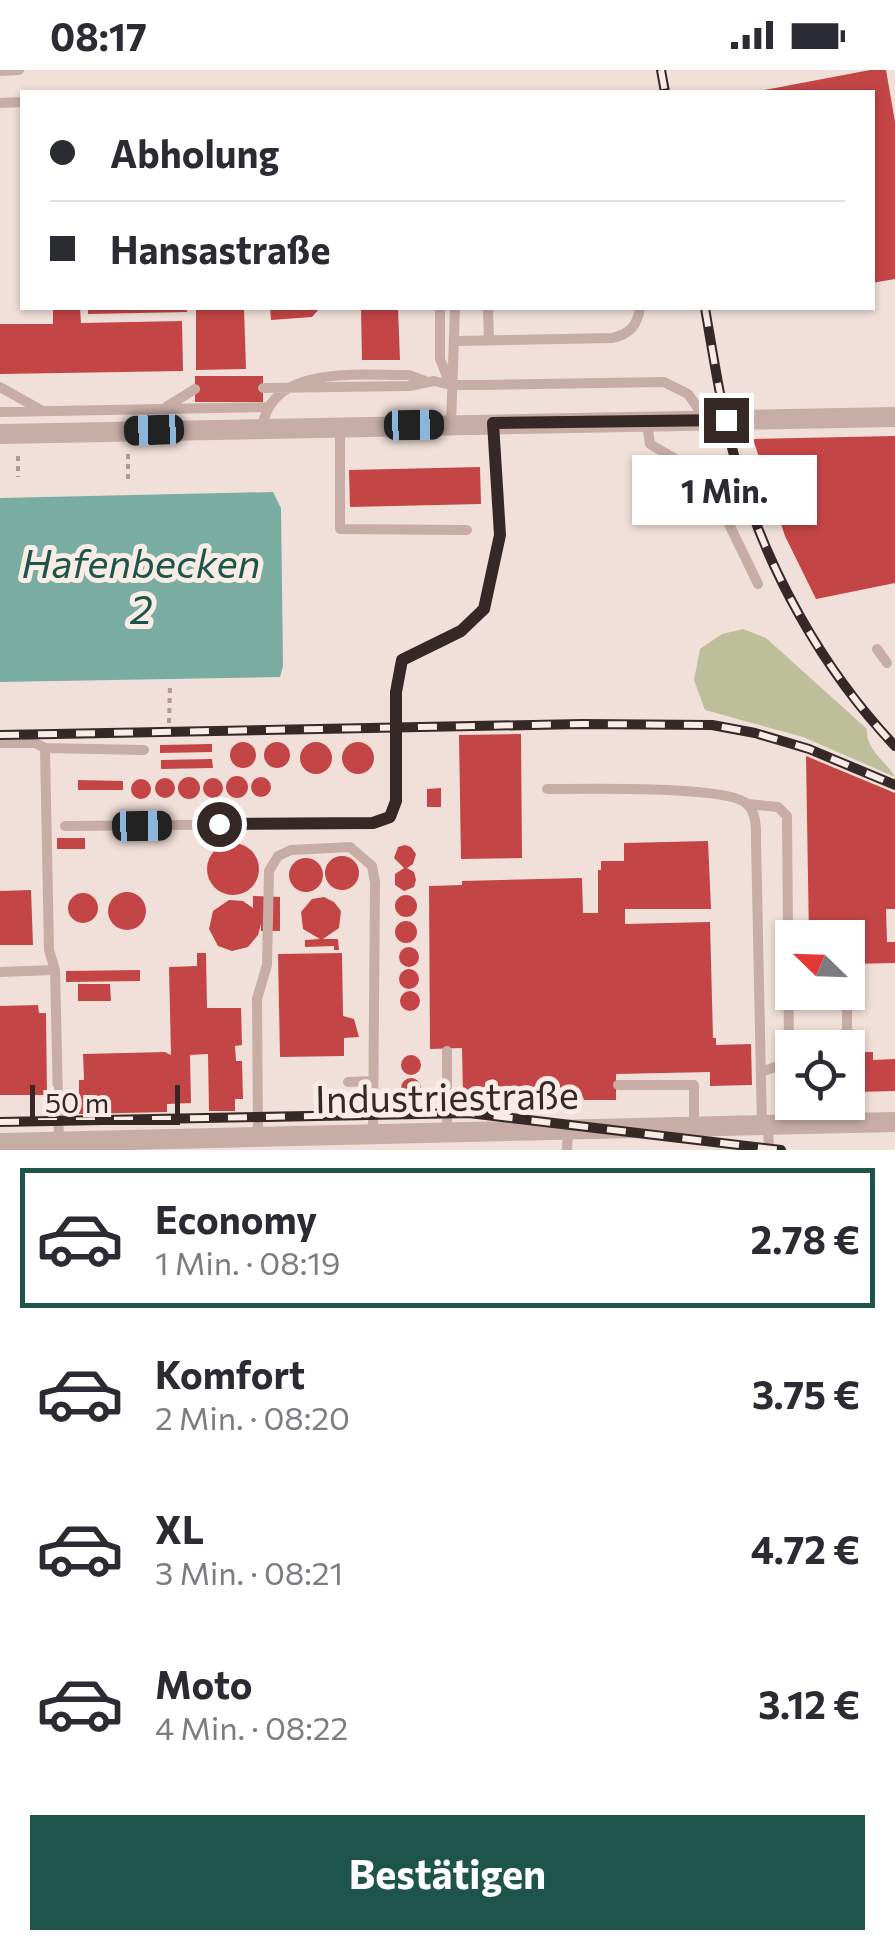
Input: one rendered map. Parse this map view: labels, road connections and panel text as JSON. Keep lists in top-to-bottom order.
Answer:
{
  "streets": {
    "street": ["Industriestraße"]
  },
  "water": ["Hafenbecken 2"],
  "scale_bar": "50 m",
  "north": "top left",
  "page": {
    "status": "08:17",
    "banner": ["Abholung", "Hansastraße"],
    "bubble": "1 Min.",
    "scale": "50 m",
    "list": [
      {
        "name": "Economy",
        "note": "1 Min. · 08:19",
        "value": "2.78 €"
      },
      {
        "name": "Komfort",
        "note": "2 Min. · 08:20",
        "value": "3.75 €"
      },
      {
        "name": "XL",
        "note": "3 Min. · 08:21",
        "value": "4.72 €"
      },
      {
        "name": "Moto",
        "note": "4 Min. · 08:22",
        "value": "3.12 €"
      }
    ],
    "buttons": "Bestätigen"
  }
}
